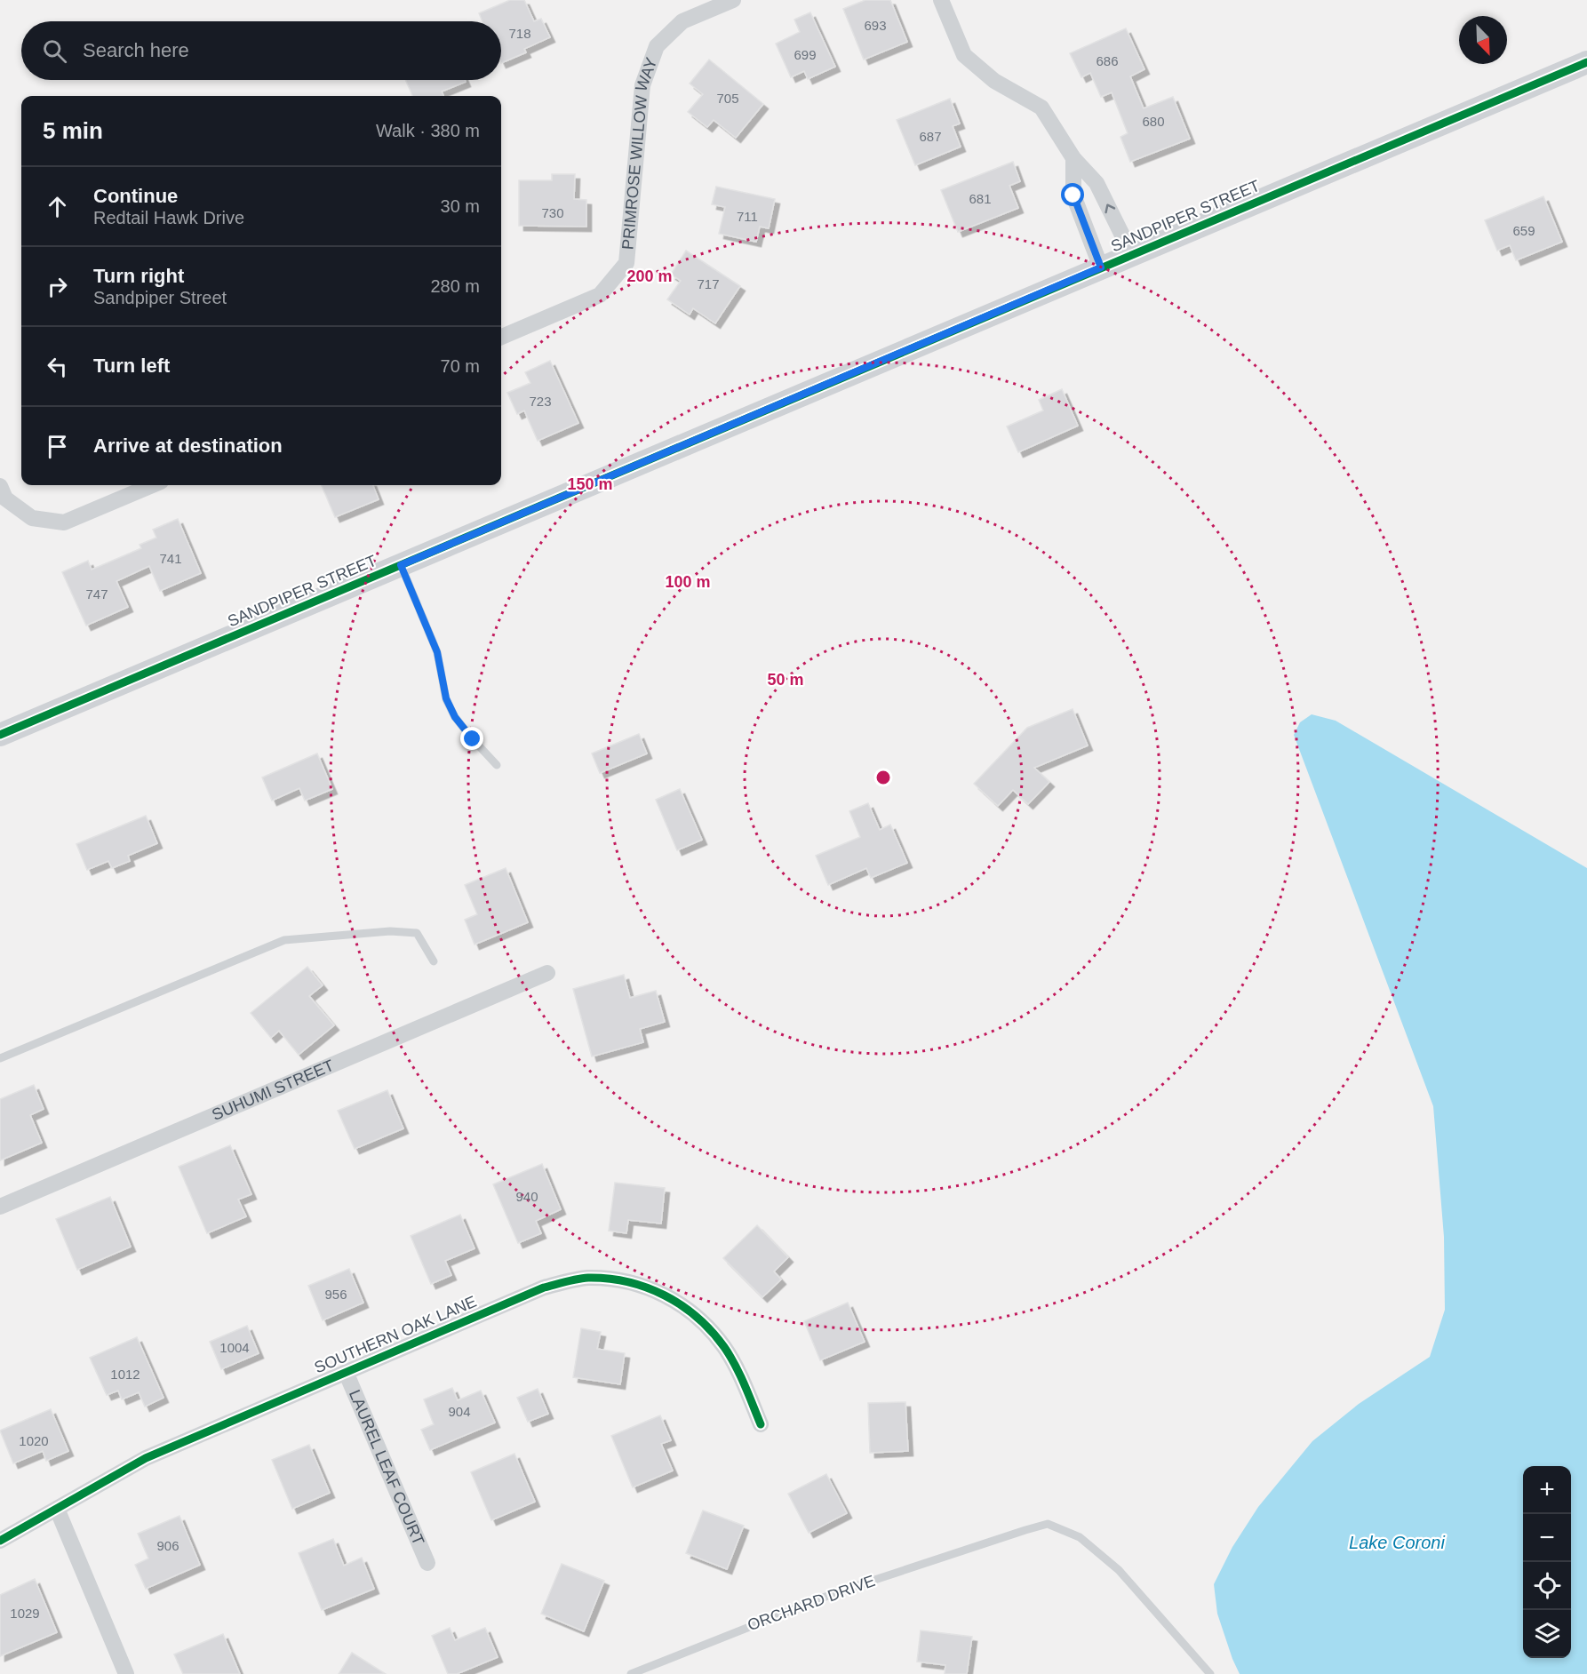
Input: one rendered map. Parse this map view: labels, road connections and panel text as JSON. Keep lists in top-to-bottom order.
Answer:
{
  "streets": {
    "street": [
      "PRIMROSE WILLOW WAY",
      "SANDPIPER STREET",
      "SUHUMI STREET",
      "SOUTHERN OAK LANE",
      "LAUREL LEAF COURT"
    ],
    "lane": ["ORCHARD DRIVE"]
  },
  "crossings": [
    ["SOUTHERN OAK LANE", "LAUREL LEAF COURT"]
  ],
  "water": ["Lake Coroni"],
  "house_numbers": [
    "693",
    "718",
    "699",
    "686",
    "705",
    "680",
    "687",
    "681",
    "730",
    "711",
    "659",
    "717",
    "723",
    "741",
    "747",
    "940",
    "956",
    "1004",
    "1012",
    "904",
    "1020",
    "906",
    "1029"
  ],
  "north": "bottom right",
  "page": {
    "search": "Search here",
    "heading": ["5 min", "Walk · 380 m"],
    "list": [
      ["Continue", "Redtail Hawk Drive", "30 m"],
      ["Turn right", "Sandpiper Street", "280 m"],
      ["Turn left", "70 m"],
      "Arrive at destination"
    ],
    "map_buttons": ["+", "−"]
  },
  "rings": [
    "200 m",
    "150 m",
    "100 m",
    "50 m"
  ]
}
